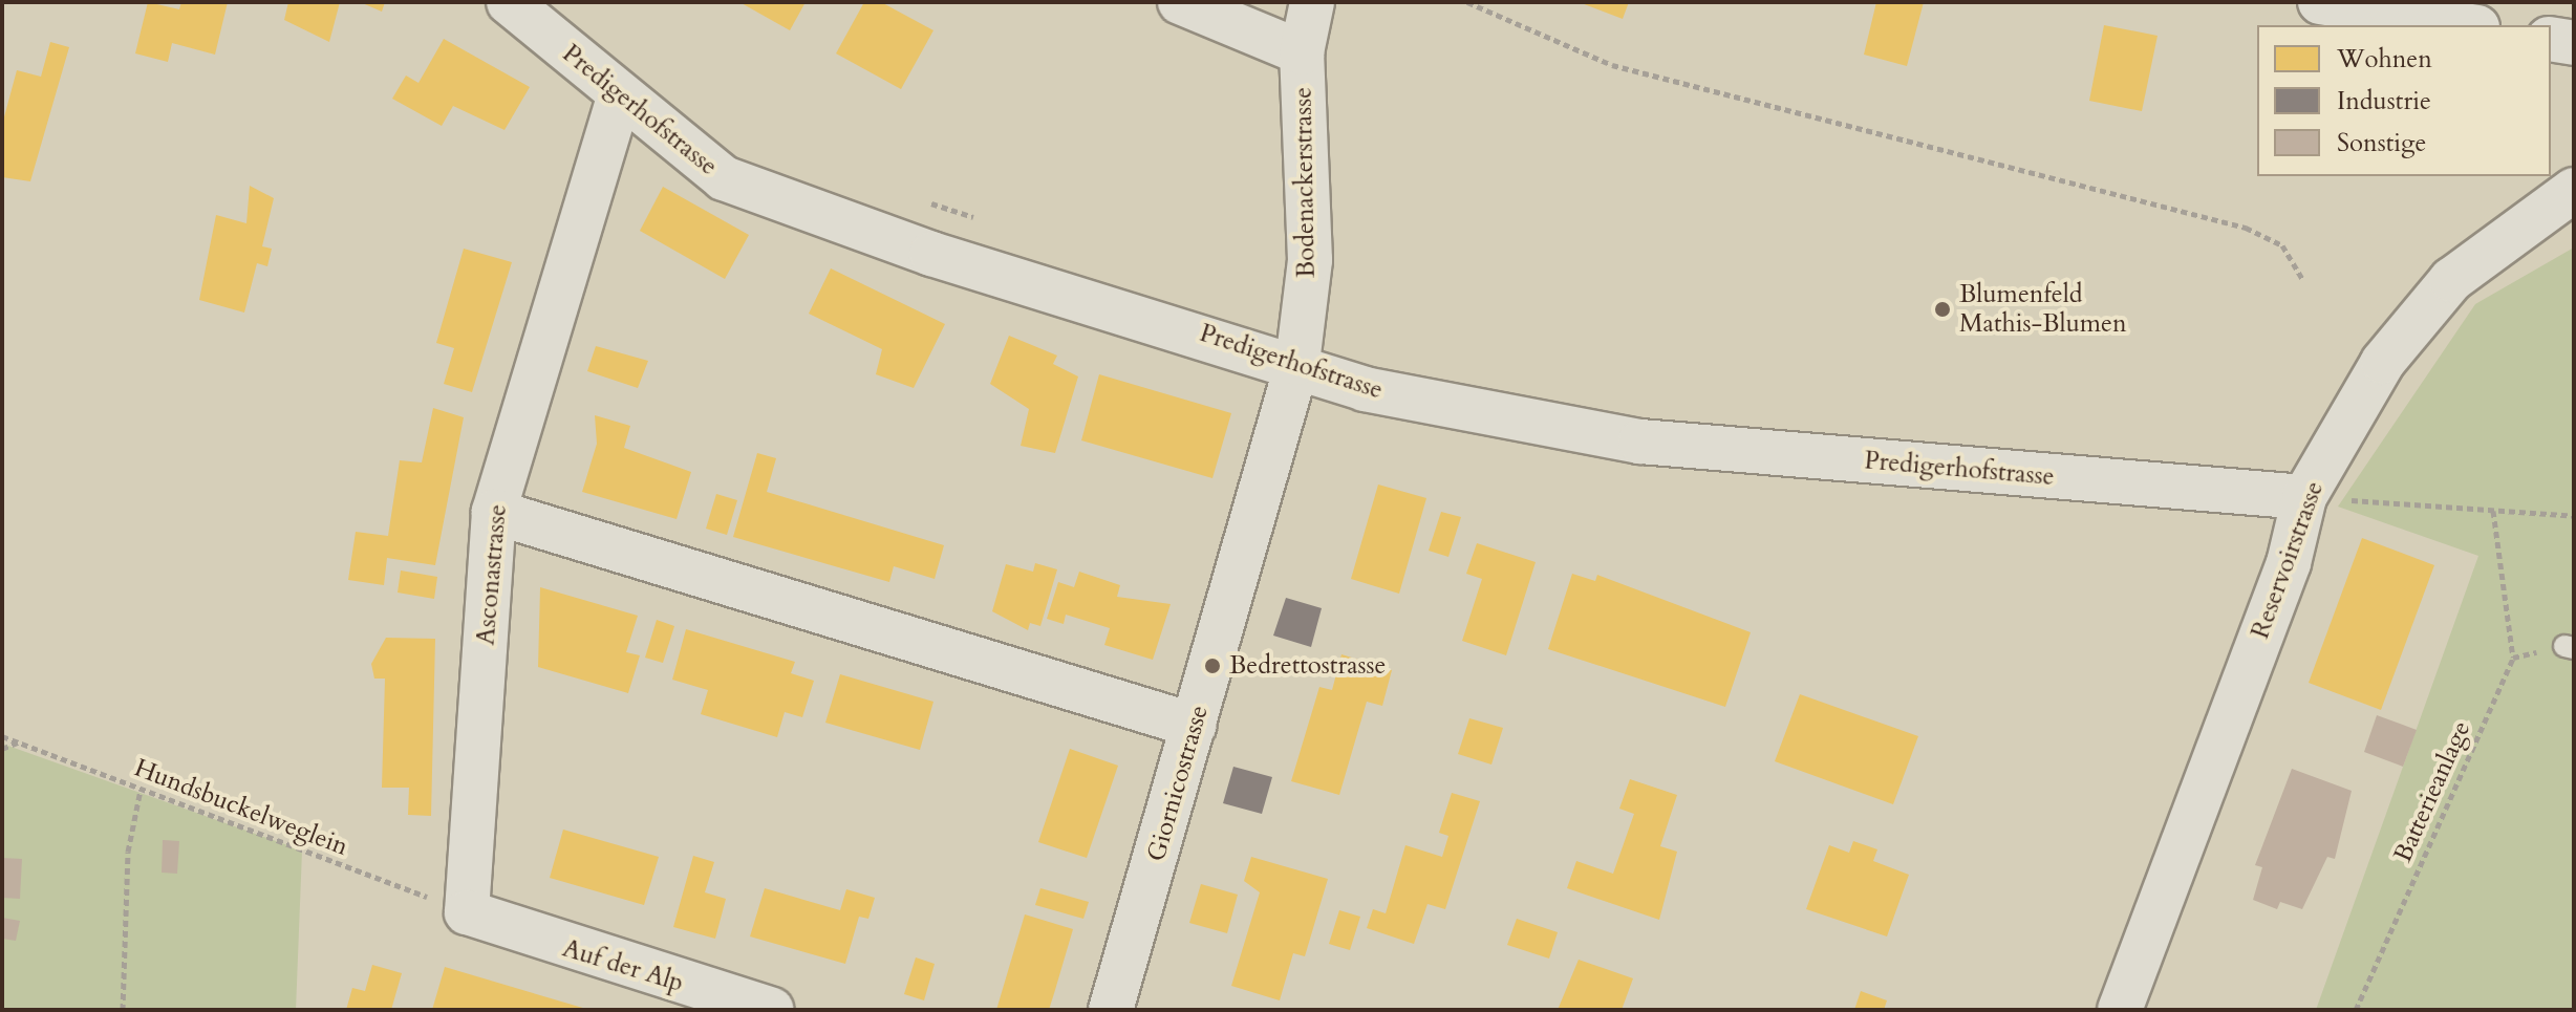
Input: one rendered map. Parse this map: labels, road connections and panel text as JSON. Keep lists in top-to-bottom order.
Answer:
{
  "streets": {
    "street": [
      "Predigerhofstrasse",
      "Bodenackerstrasse",
      "Reservoirstrasse",
      "Asconastrasse",
      "Giornicostrasse",
      "Auf der Alp"
    ],
    "path": ["Batterieanlage", "Hundsbuckelweglein"]
  },
  "crossings": [
    ["Predigerhofstrasse", "Bodenackerstrasse"],
    ["Predigerhofstrasse", "Reservoirstrasse"],
    ["Predigerhofstrasse", "Asconastrasse"],
    ["Predigerhofstrasse", "Giornicostrasse"],
    ["Bodenackerstrasse", "Giornicostrasse"],
    ["Asconastrasse", "Hundsbuckelweglein"],
    ["Asconastrasse", "Auf der Alp"],
    ["Hundsbuckelweglein", "Auf der Alp"]
  ],
  "places": ["Blumenfeld Mathis-Blumen", "Bedrettostrasse"],
  "legend": ["Wohnen", "Industrie", "Sonstige"]
}
